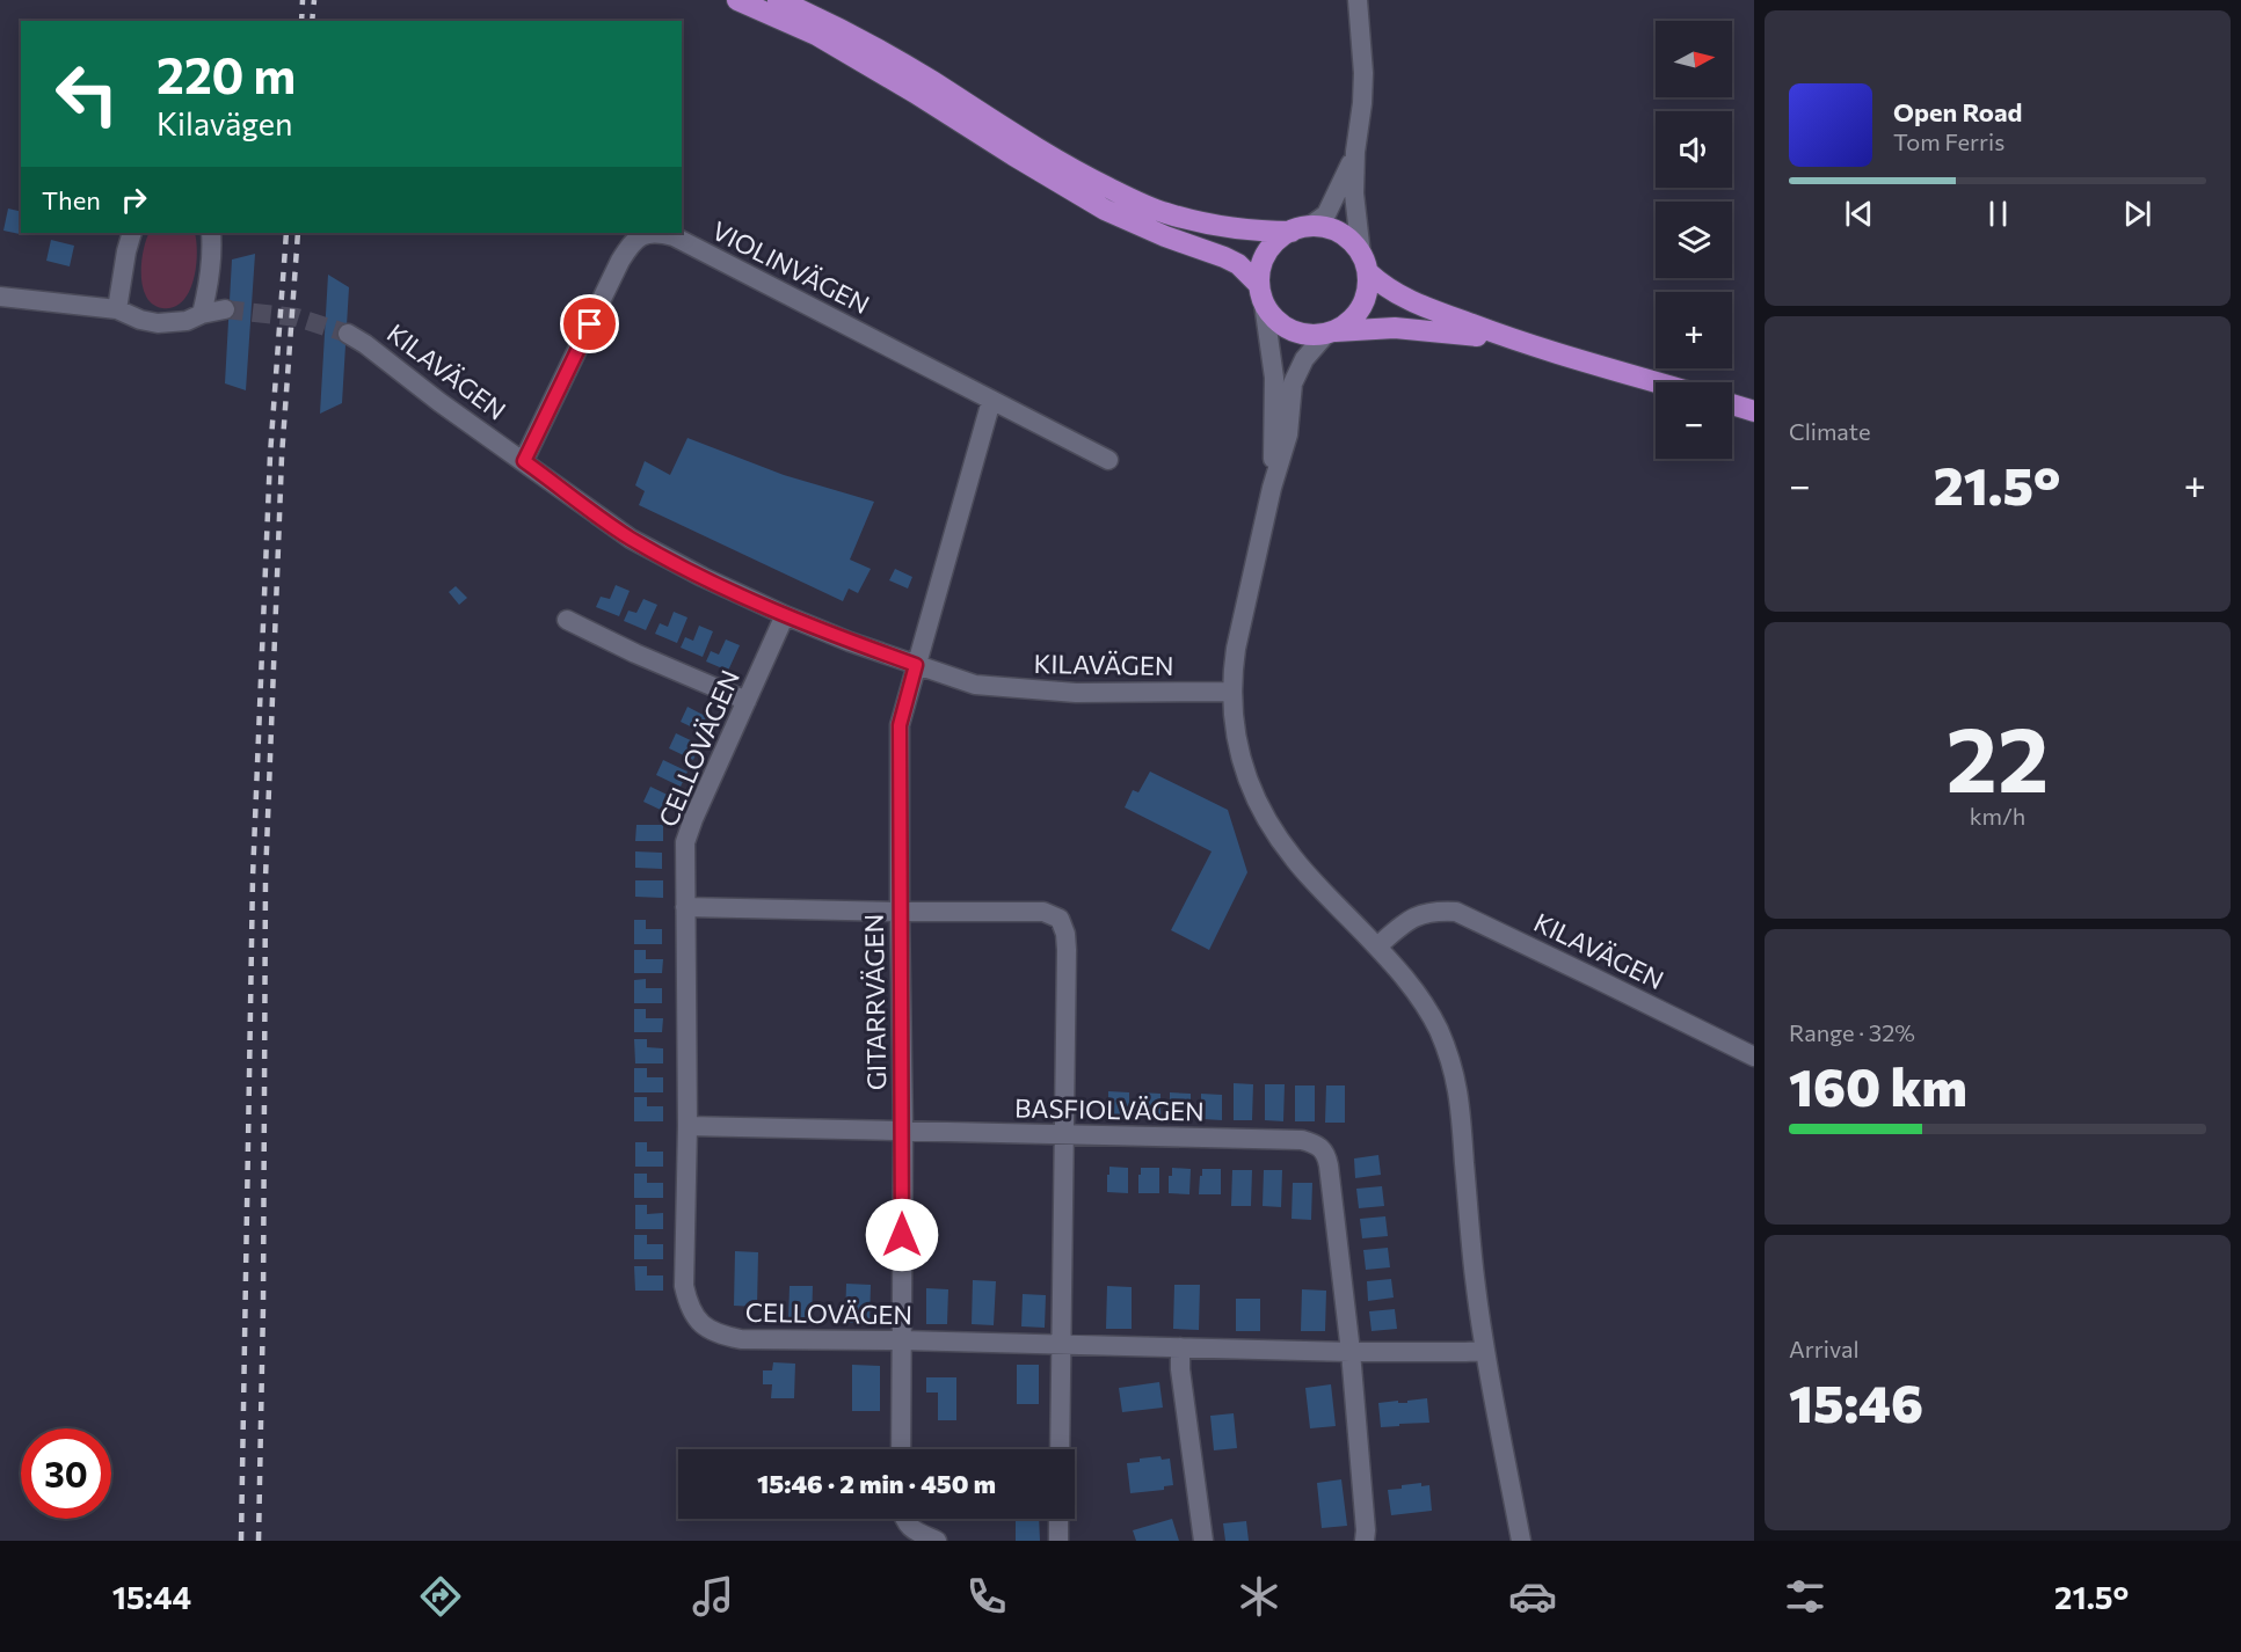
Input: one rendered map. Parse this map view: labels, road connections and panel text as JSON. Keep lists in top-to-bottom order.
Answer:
{
  "streets": {
    "street": [
      "VIOLINVÄGEN",
      "KILAVÄGEN",
      "CELLOVÄGEN",
      "GITARRVÄGEN",
      "BASFIOLVÄGEN"
    ]
  },
  "crossings": [
    ["VIOLINVÄGEN", "KILAVÄGEN"],
    ["KILAVÄGEN", "CELLOVÄGEN"],
    ["KILAVÄGEN", "GITARRVÄGEN"],
    ["CELLOVÄGEN", "GITARRVÄGEN"],
    ["CELLOVÄGEN", "BASFIOLVÄGEN"],
    ["GITARRVÄGEN", "BASFIOLVÄGEN"]
  ],
  "north": "right",
  "page": {
    "map_buttons": ["+", "−"],
    "turn": ["220 m", "Kilavägen"],
    "song": ["Open Road", "Tom Ferris"],
    "then": "Then",
    "tile": [
      "Climate",
      ["22", "km/h"],
      ["Range · 32%", "160 km"],
      ["Arrival", "15:46"]
    ],
    "heat": ["−", "21.5°", "+"],
    "limit": "30",
    "trip": "15:46 · 2 min · 450 m",
    "tabs": ["15:44", "21.5°"]
  }
}
